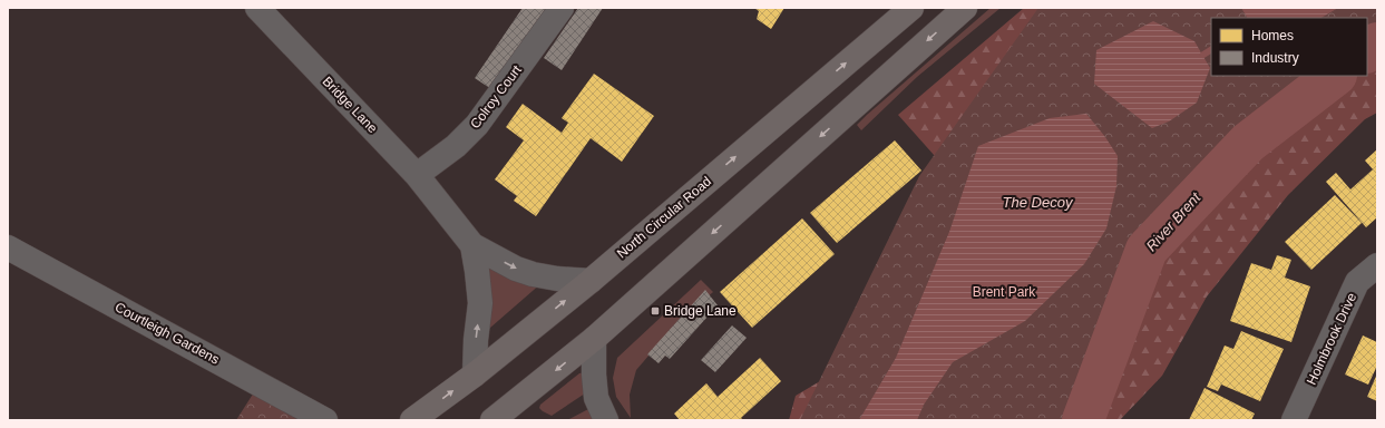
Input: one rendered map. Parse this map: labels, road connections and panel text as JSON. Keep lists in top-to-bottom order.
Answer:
{
  "streets": {
    "highway": ["North Circular Road"],
    "street": [
      "Colroy Court",
      "Bridge Lane",
      "Courtleigh Gardens",
      "Holmbrook Drive"
    ]
  },
  "crossings": [
    ["Colroy Court", "Bridge Lane"],
    ["Bridge Lane", "North Circular Road"]
  ],
  "water": ["The Decoy", "River Brent"],
  "parks": ["Brent Park"],
  "places": {
    "transit": ["Bridge Lane"]
  },
  "legend": ["Homes", "Industry"]
}
